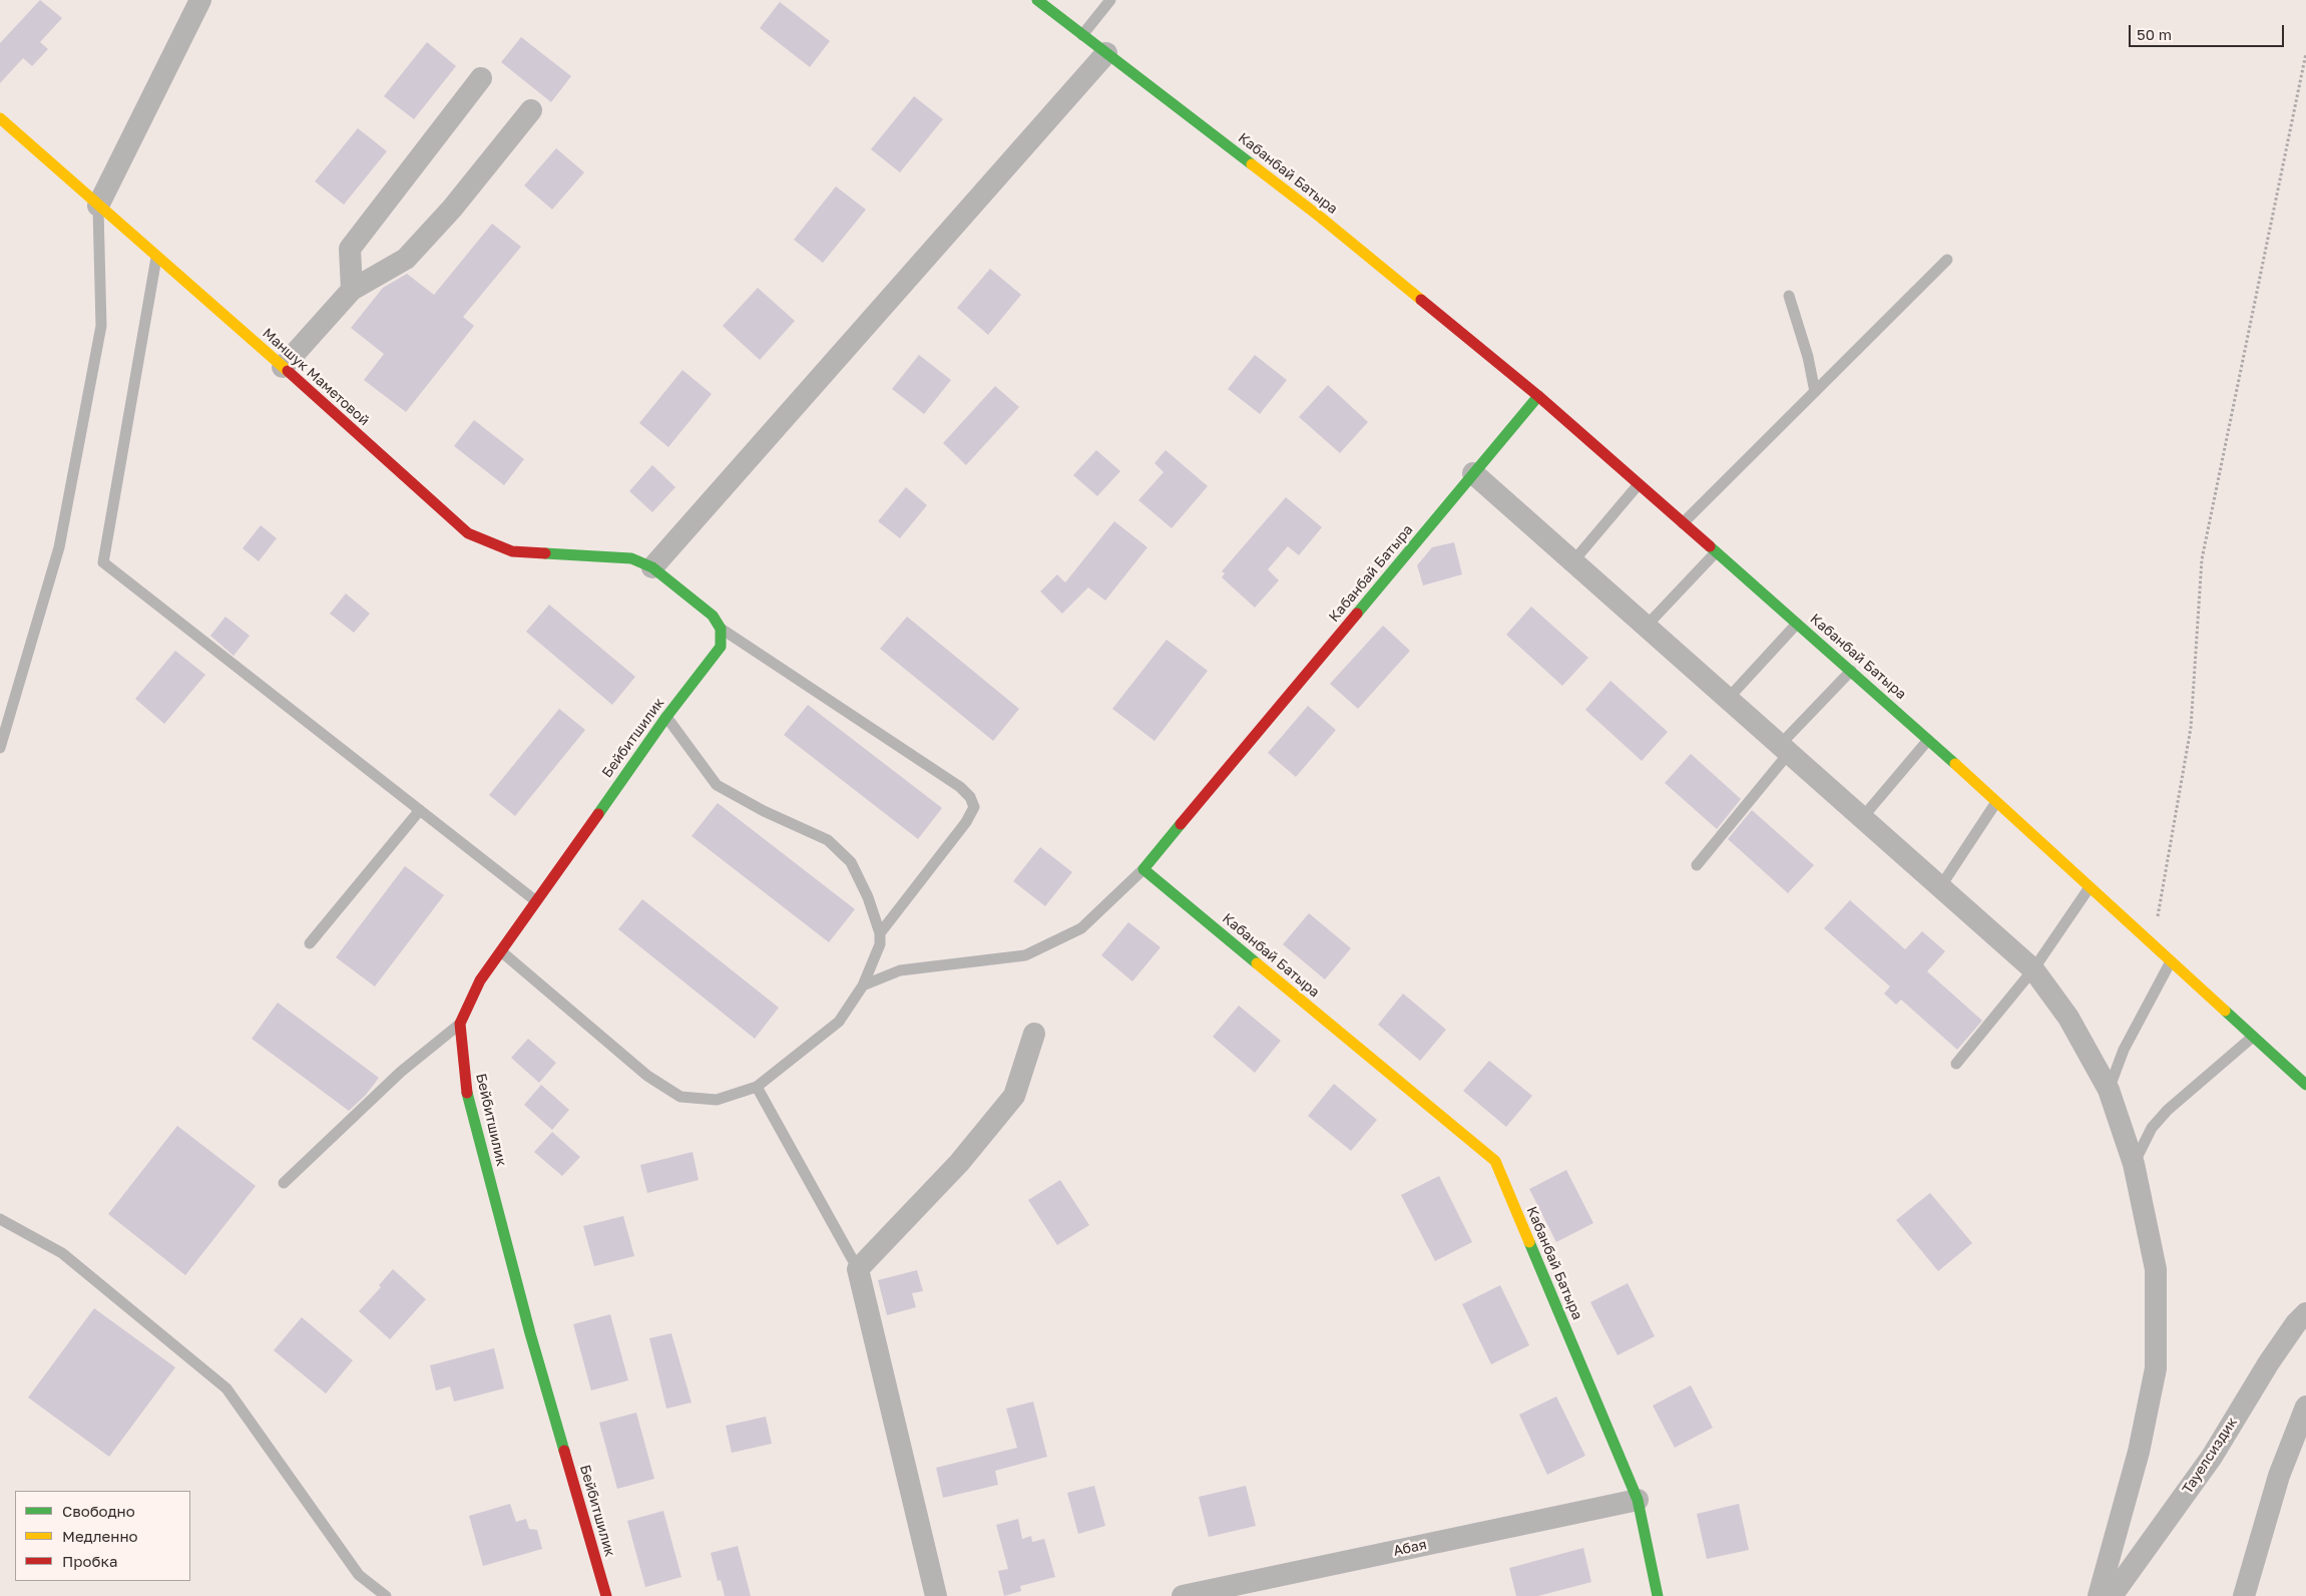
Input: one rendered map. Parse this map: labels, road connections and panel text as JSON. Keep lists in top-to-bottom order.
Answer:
{
  "streets": {
    "street": [
      "Кабанбай Батыра",
      "Маншук Маметовой",
      "Бейбитшилик",
      "Тауелсиздик",
      "Абая"
    ]
  },
  "crossings": [
    ["Кабанбай Батыра", "Абая"]
  ],
  "legend": ["Свободно", "Медленно", "Пробка"],
  "scale_bar": "50 m"
}
